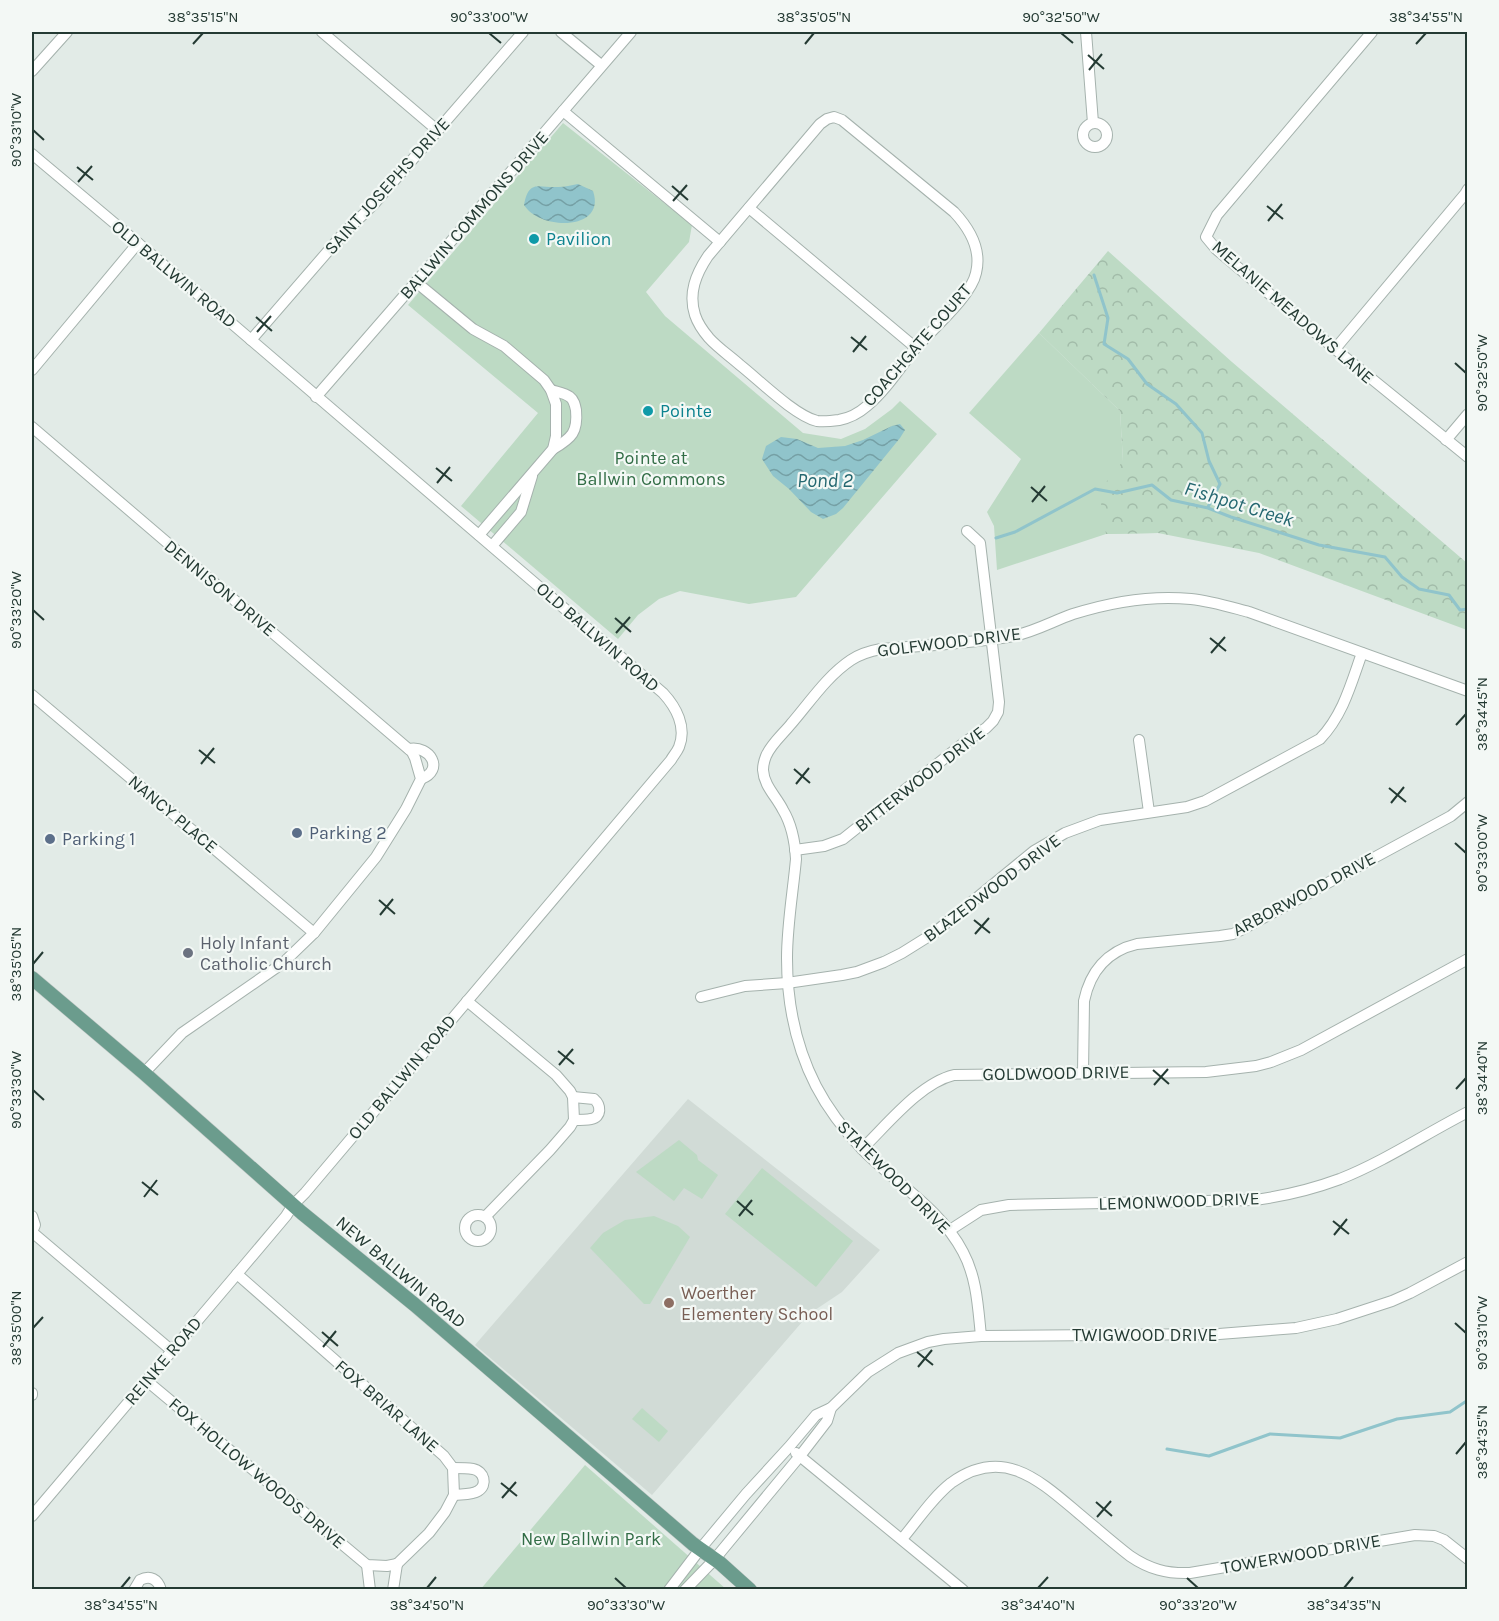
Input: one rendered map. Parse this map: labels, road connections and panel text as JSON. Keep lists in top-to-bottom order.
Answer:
{
  "streets": {
    "main road": ["NEW BALLWIN ROAD"],
    "street": [
      "SAINT JOSEPHS DRIVE",
      "BALLWIN COMMONS DRIVE",
      "OLD BALLWIN ROAD",
      "MELANIE MEADOWS LANE",
      "COACHGATE COURT",
      "DENNISON DRIVE",
      "GOLFWOOD DRIVE",
      "BITTERWOOD DRIVE",
      "NANCY PLACE",
      "BLAZEDWOOD DRIVE",
      "ARBORWOOD DRIVE",
      "GOLDWOOD DRIVE",
      "STATEWOOD DRIVE",
      "LEMONWOOD DRIVE",
      "TWIGWOOD DRIVE",
      "REINKE ROAD",
      "FOX BRIAR LANE",
      "FOX HOLLOW WOODS DRIVE",
      "TOWERWOOD DRIVE"
    ]
  },
  "crossings": [
    ["SAINT JOSEPHS DRIVE", "OLD BALLWIN ROAD"],
    ["BALLWIN COMMONS DRIVE", "OLD BALLWIN ROAD"],
    ["OLD BALLWIN ROAD", "NEW BALLWIN ROAD"],
    ["OLD BALLWIN ROAD", "REINKE ROAD"],
    ["DENNISON DRIVE", "NANCY PLACE"],
    ["DENNISON DRIVE", "NEW BALLWIN ROAD"],
    ["GOLFWOOD DRIVE", "BITTERWOOD DRIVE"],
    ["GOLFWOOD DRIVE", "BLAZEDWOOD DRIVE"],
    ["GOLFWOOD DRIVE", "STATEWOOD DRIVE"],
    ["BITTERWOOD DRIVE", "STATEWOOD DRIVE"],
    ["BLAZEDWOOD DRIVE", "STATEWOOD DRIVE"],
    ["ARBORWOOD DRIVE", "GOLDWOOD DRIVE"],
    ["GOLDWOOD DRIVE", "STATEWOOD DRIVE"],
    ["STATEWOOD DRIVE", "LEMONWOOD DRIVE"],
    ["STATEWOOD DRIVE", "TWIGWOOD DRIVE"],
    ["NEW BALLWIN ROAD", "TWIGWOOD DRIVE"],
    ["NEW BALLWIN ROAD", "REINKE ROAD"],
    ["REINKE ROAD", "FOX BRIAR LANE"],
    ["REINKE ROAD", "FOX HOLLOW WOODS DRIVE"]
  ],
  "water": ["Pond 2", "Fishpot Creek"],
  "parks": ["Pointe at Ballwin Commons", "New Ballwin Park"],
  "places": [
    "Pavilion",
    "Pointe",
    "Parking 2",
    "Parking 1",
    "Holy Infant Catholic Church",
    "Woerther Elementery School"
  ],
  "coordinates": [
    "38°35'15\"N",
    "90°33'00\"W",
    "38°35'05\"N",
    "90°32'50\"W",
    "38°34'55\"N",
    "90°33'10\"W",
    "90°33'20\"W",
    "38°34'45\"N",
    "38°34'40\"N",
    "90°33'30\"W",
    "38°35'00\"N",
    "38°34'35\"N",
    "38°34'50\"N"
  ]
}
